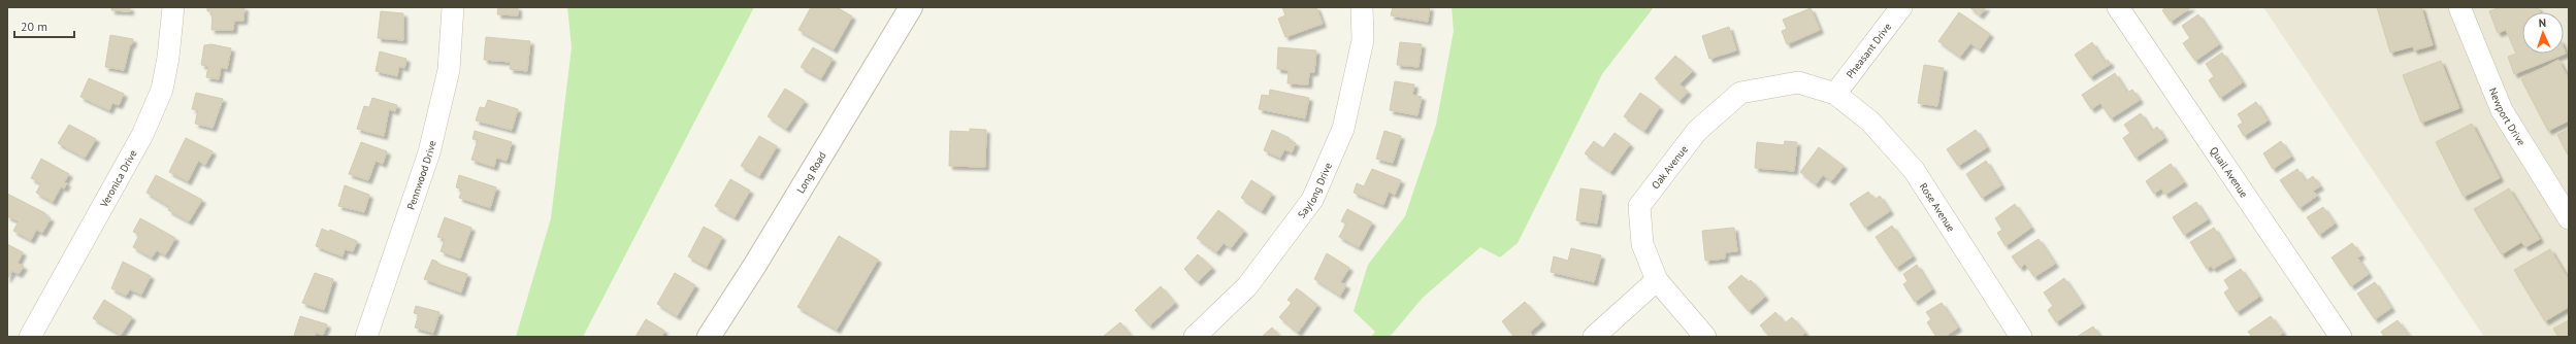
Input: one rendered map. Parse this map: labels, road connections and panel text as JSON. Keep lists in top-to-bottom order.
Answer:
{
  "streets": {
    "street": [
      "Pheasant Drive",
      "Newport Drive",
      "Oak Avenue",
      "Quail Avenue",
      "Long Road",
      "Pennwood Drive",
      "Veronica Drive",
      "Saylong Drive",
      "Rose Avenue"
    ]
  },
  "crossings": [
    ["Pheasant Drive", "Oak Avenue"],
    ["Pheasant Drive", "Rose Avenue"],
    ["Oak Avenue", "Rose Avenue"]
  ],
  "scale_bar": "20 m",
  "north": "top"
}
